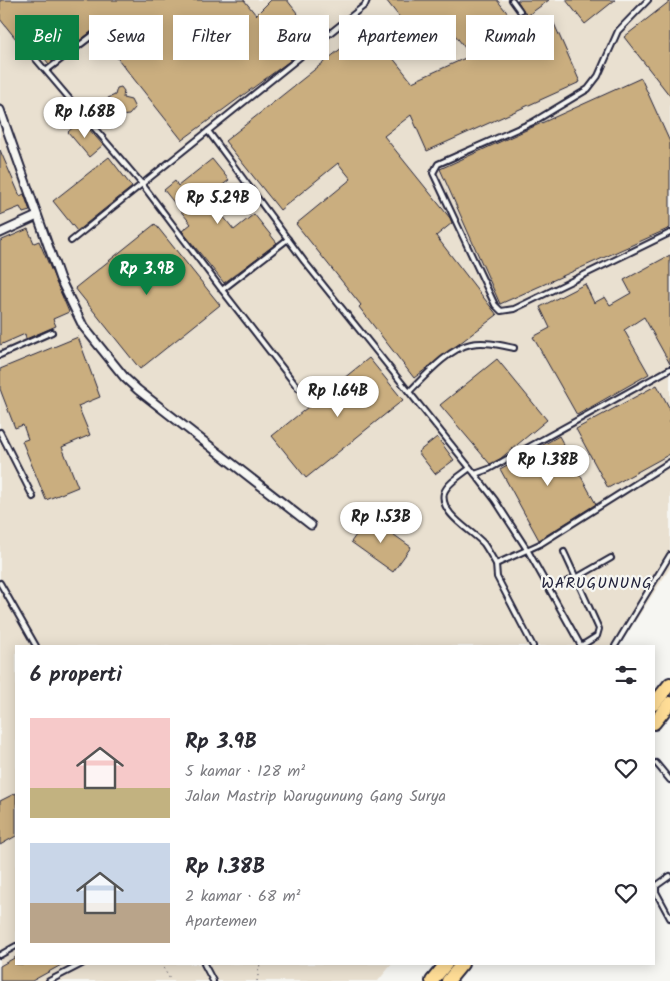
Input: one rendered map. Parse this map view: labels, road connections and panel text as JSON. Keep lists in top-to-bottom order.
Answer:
{
  "districts": ["WARUGUNUNG"],
  "page": {
    "chip": [
      "Beli",
      "Sewa",
      "Filter",
      "Baru",
      "Apartemen",
      "Rumah"
    ],
    "price": [
      "Rp 1.68B",
      "Rp 5.29B",
      "Rp 3.9B",
      "Rp 1.64B",
      "Rp 1.38B",
      "Rp 1.53B"
    ],
    "heading": "6 properti",
    "list": [
      {
        "name": "Rp 3.9B",
        "note": "5 kamar · 128 m² · Jalan Mastrip Warugunung Gang Surya"
      },
      {
        "name": "Rp 1.38B",
        "note": "2 kamar · 68 m² · Apartemen"
      }
    ]
  }
}
